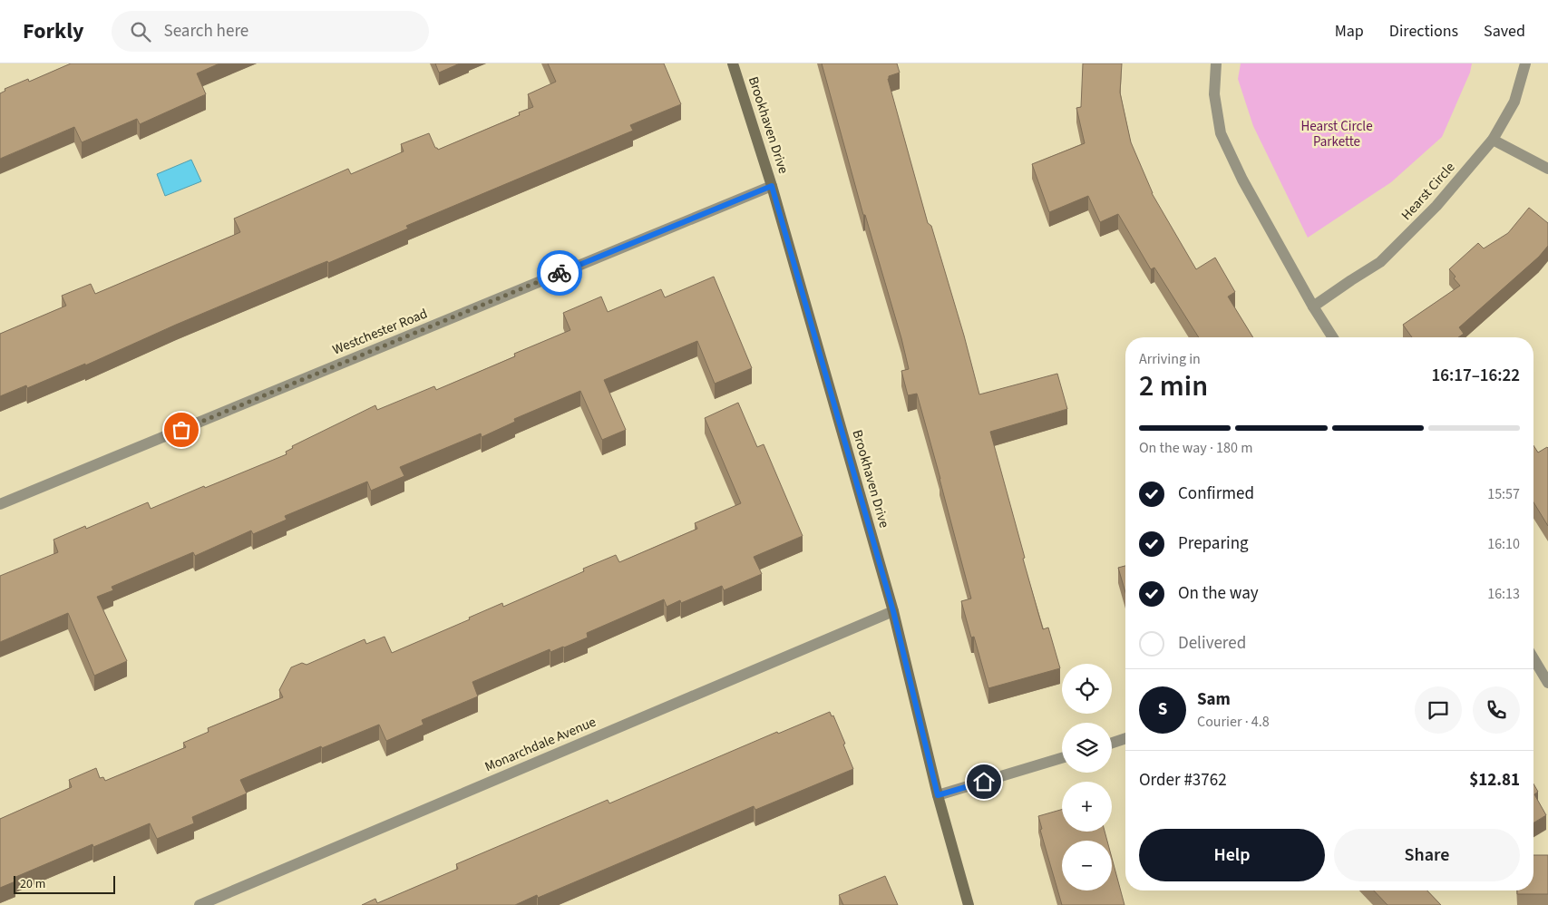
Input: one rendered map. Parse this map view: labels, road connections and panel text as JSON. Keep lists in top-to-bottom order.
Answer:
{
  "streets": {
    "street": [
      "Brookhaven Drive",
      "Hearst Circle",
      "Westchester Road",
      "Monarchdale Avenue"
    ]
  },
  "crossings": [
    ["Brookhaven Drive", "Westchester Road"],
    ["Brookhaven Drive", "Monarchdale Avenue"]
  ],
  "parks": ["Hearst Circle Parkette"],
  "scale_bar": "20 m",
  "page": {
    "header": "Forkly",
    "search": "Search here",
    "nav": ["Map", "Directions", "Saved"],
    "heading": ["2 min", "Arriving in", "16:17–16:22"],
    "panel": [
      "Sam",
      "Courier · 4.8",
      "Order #3762",
      "$12.81"
    ],
    "bar": "On the way · 180 m",
    "list": [
      ["Confirmed", "15:57"],
      ["Preparing", "16:10"],
      ["On the way", "16:13"],
      "Delivered"
    ],
    "map_buttons": ["+", "−"],
    "round": "S",
    "buttons": ["Help", "Share"],
    "scale": "20 m"
  }
}
